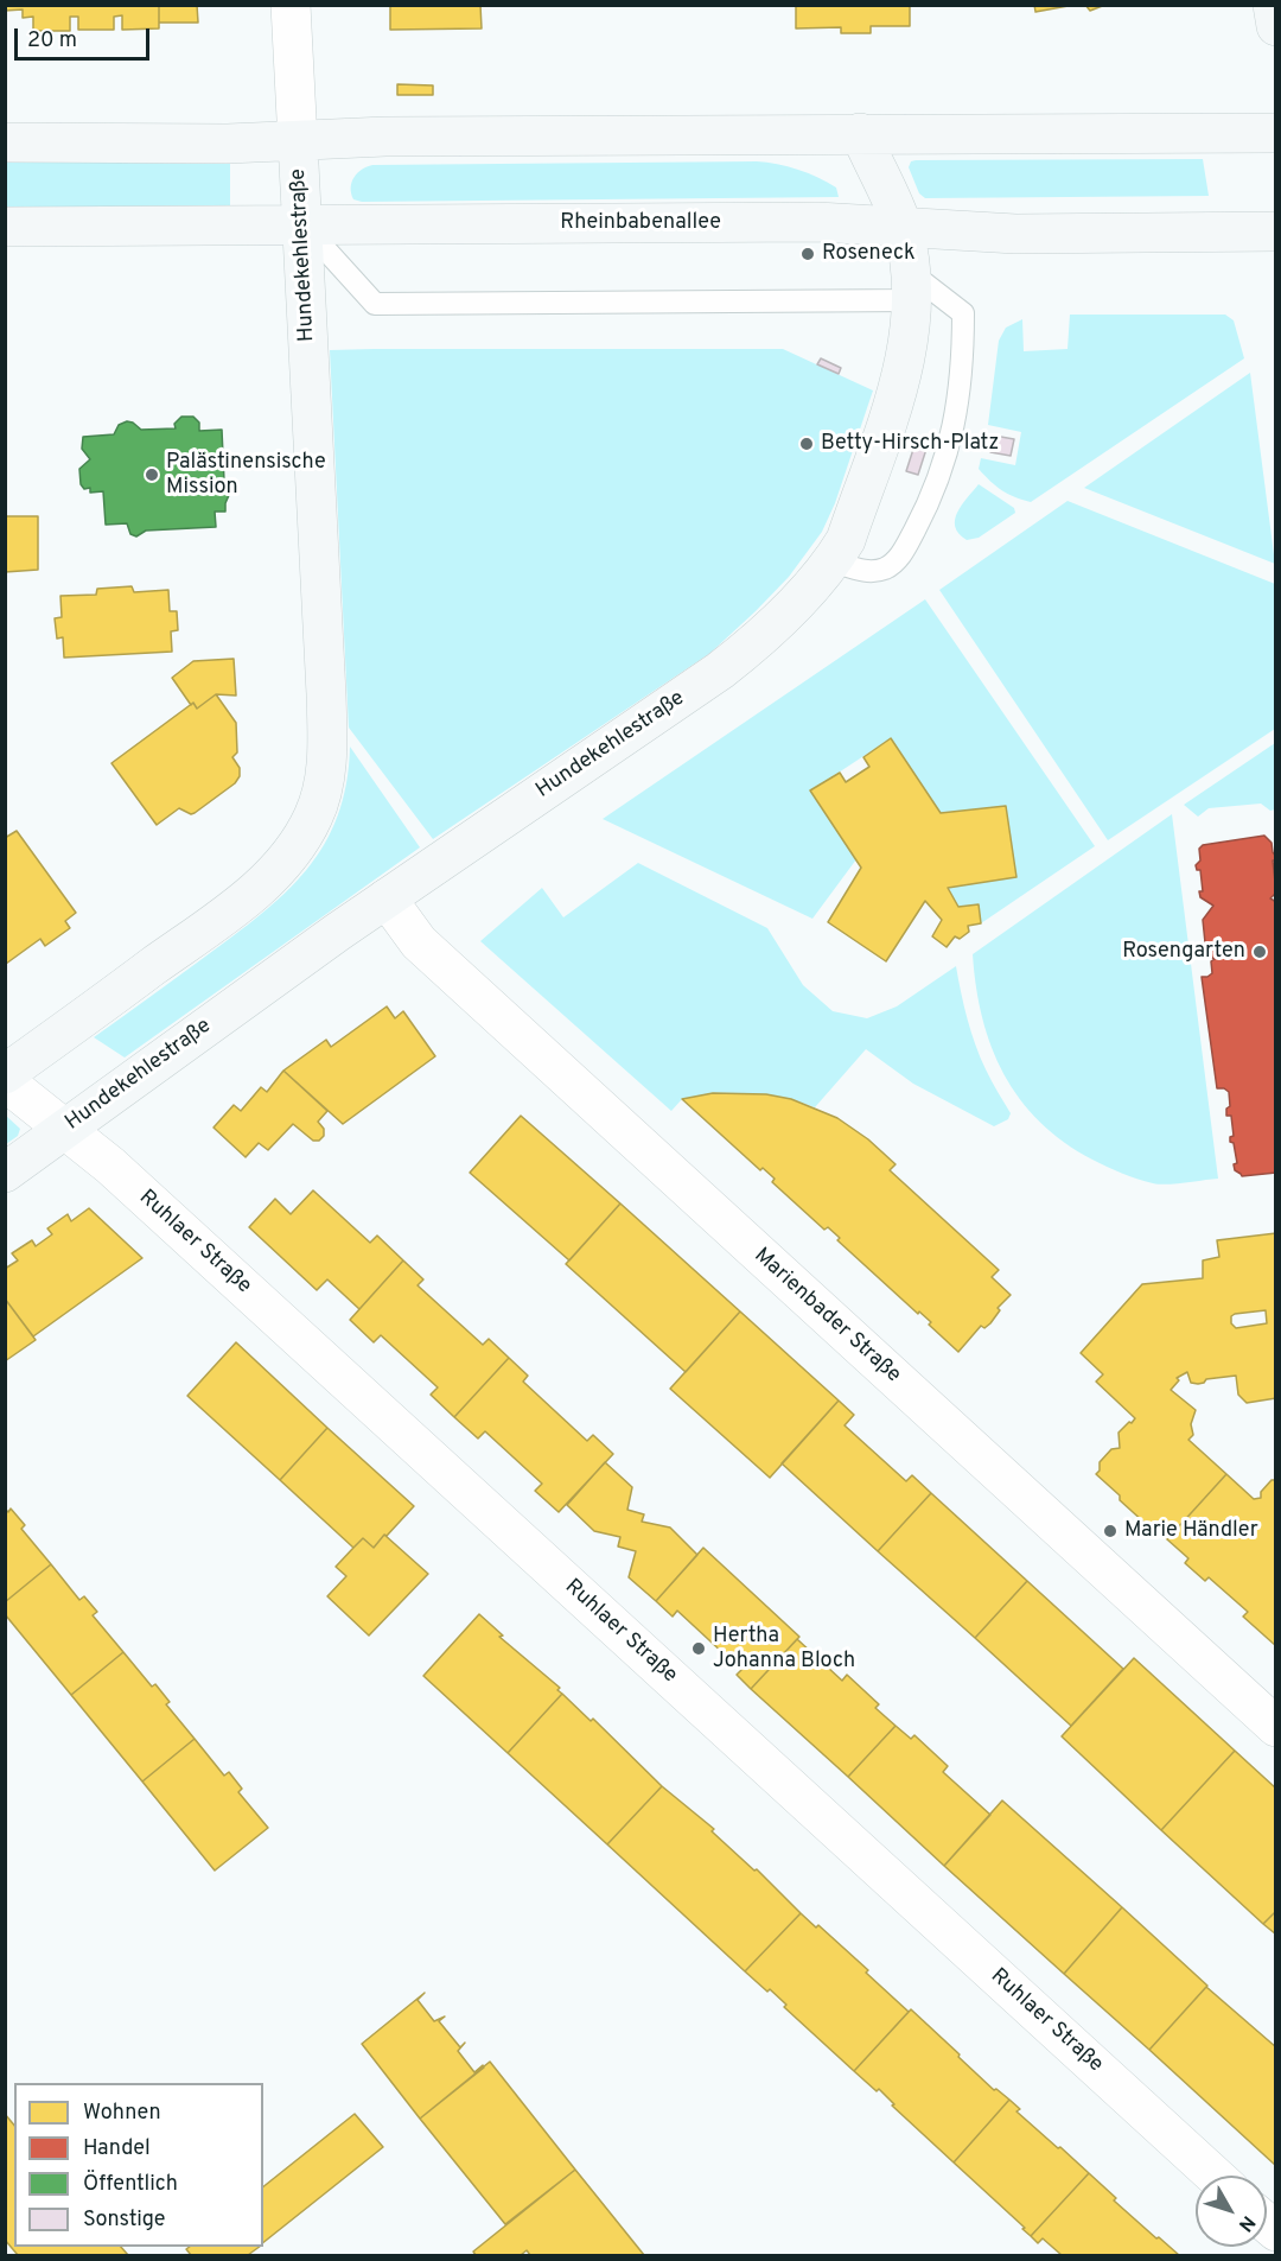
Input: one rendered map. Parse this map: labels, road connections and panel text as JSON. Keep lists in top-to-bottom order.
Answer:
{
  "streets": {
    "main road": ["Rheinbabenallee", "Hundekehlestraße"],
    "street": ["Ruhlaer Straße", "Marienbader Straße"]
  },
  "crossings": [
    ["Rheinbabenallee", "Hundekehlestraße"],
    ["Hundekehlestraße", "Ruhlaer Straße"],
    ["Hundekehlestraße", "Marienbader Straße"]
  ],
  "places": [
    "Roseneck",
    "Betty-Hirsch-Platz",
    "Palästinensische Mission",
    "Rosengarten",
    "Marie Händler",
    "Hertha Johanna Bloch"
  ],
  "legend": [
    "Wohnen",
    "Handel",
    "Öffentlich",
    "Sonstige"
  ],
  "scale_bar": "20 m",
  "north": "bottom right"
}
